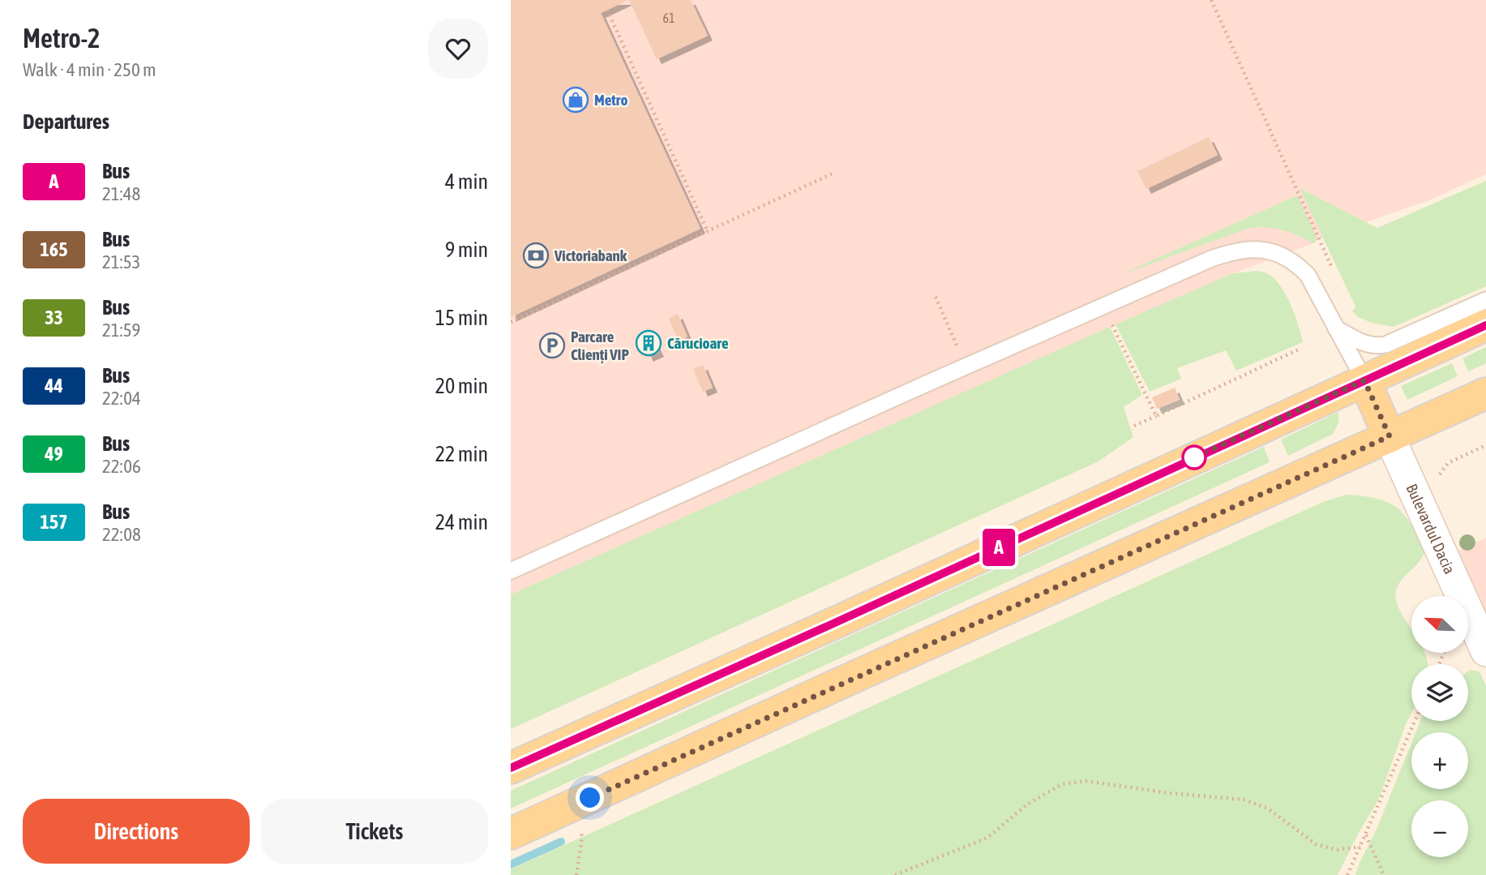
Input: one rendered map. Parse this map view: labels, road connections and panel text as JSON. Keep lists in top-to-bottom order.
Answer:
{
  "streets": {
    "street": ["Bulevardul Dacia"]
  },
  "places": {
    "shop": ["Metro"],
    "bank": ["Victoriabank"],
    "building": ["Cărucioare"],
    "parking": ["Parcare Clienți VIP"]
  },
  "lines": ["bus line A"],
  "house_numbers": ["61"],
  "north": "top left",
  "page": {
    "heading": [
      ["Metro-2", "Walk · 4 min · 250 m"],
      "Departures"
    ],
    "on_map": "A",
    "list": [
      {
        "mark": "A",
        "name": "Bus",
        "note": "21:48",
        "value": "4 min"
      },
      {
        "mark": "165",
        "name": "Bus",
        "note": "21:53",
        "value": "9 min"
      },
      {
        "mark": "33",
        "name": "Bus",
        "note": "21:59",
        "value": "15 min"
      },
      {
        "mark": "44",
        "name": "Bus",
        "note": "22:04",
        "value": "20 min"
      },
      {
        "mark": "49",
        "name": "Bus",
        "note": "22:06",
        "value": "22 min"
      },
      {
        "mark": "157",
        "name": "Bus",
        "note": "22:08",
        "value": "24 min"
      }
    ],
    "map_buttons": ["+", "−"],
    "buttons": ["Directions", "Tickets"]
  }
}
